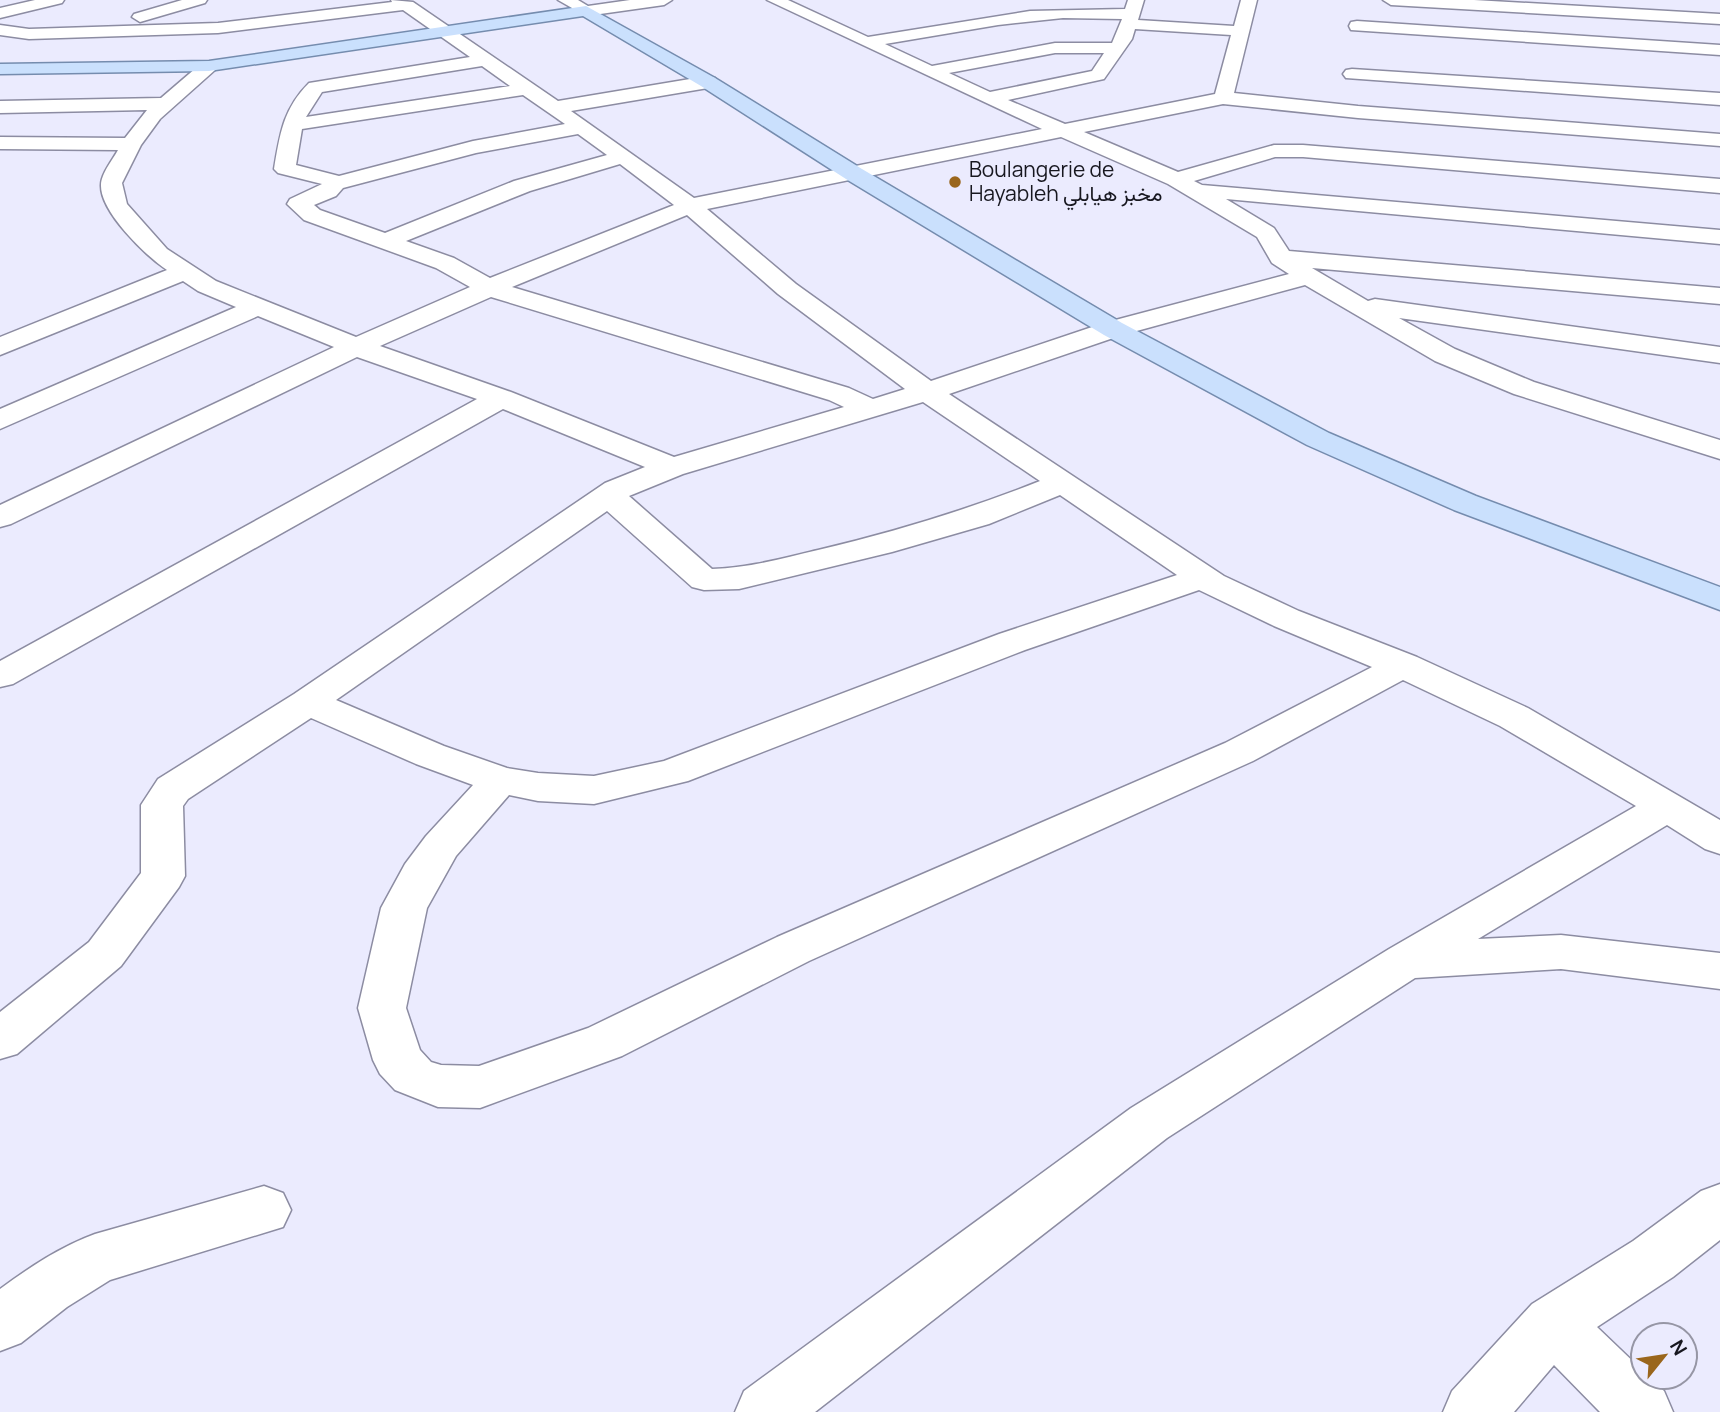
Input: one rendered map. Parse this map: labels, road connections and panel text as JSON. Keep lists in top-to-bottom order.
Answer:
{
  "places": ["Boulangerie de Hayableh مخبز هيابلي"],
  "north": "top right"
}
